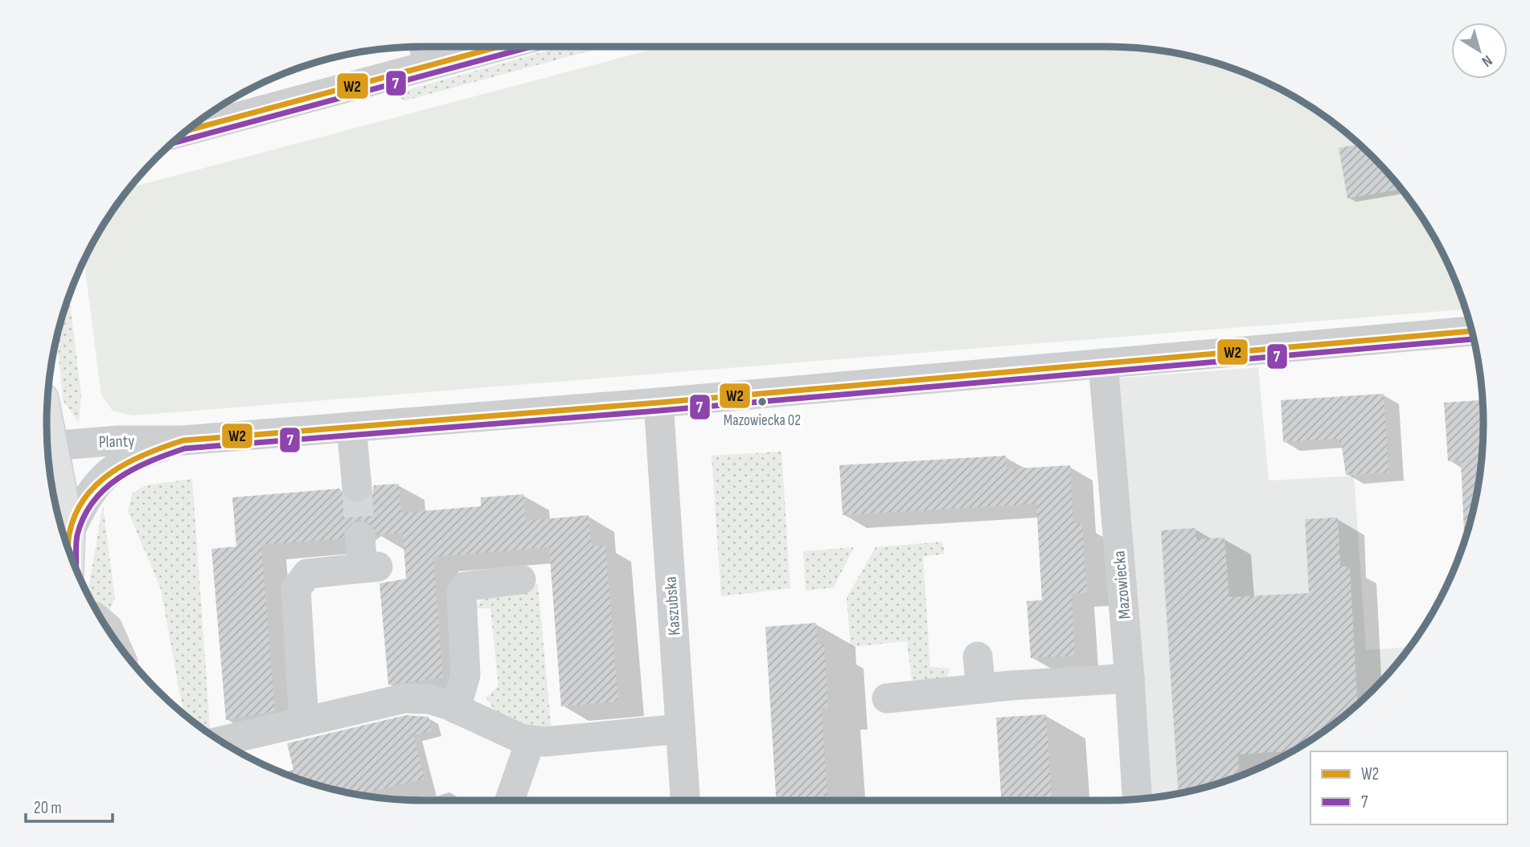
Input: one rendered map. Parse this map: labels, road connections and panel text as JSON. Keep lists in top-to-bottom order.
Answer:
{
  "streets": {
    "street": ["Planty", "Mazowiecka", "Kaszubska"]
  },
  "crossings": [
    ["Planty", "Mazowiecka"],
    ["Planty", "Kaszubska"]
  ],
  "places": ["Mazowiecka 02"],
  "lines": ["transit line W2", "transit line 7"],
  "legend": ["W2", "7"],
  "scale_bar": "20 m",
  "north": "bottom right"
}
